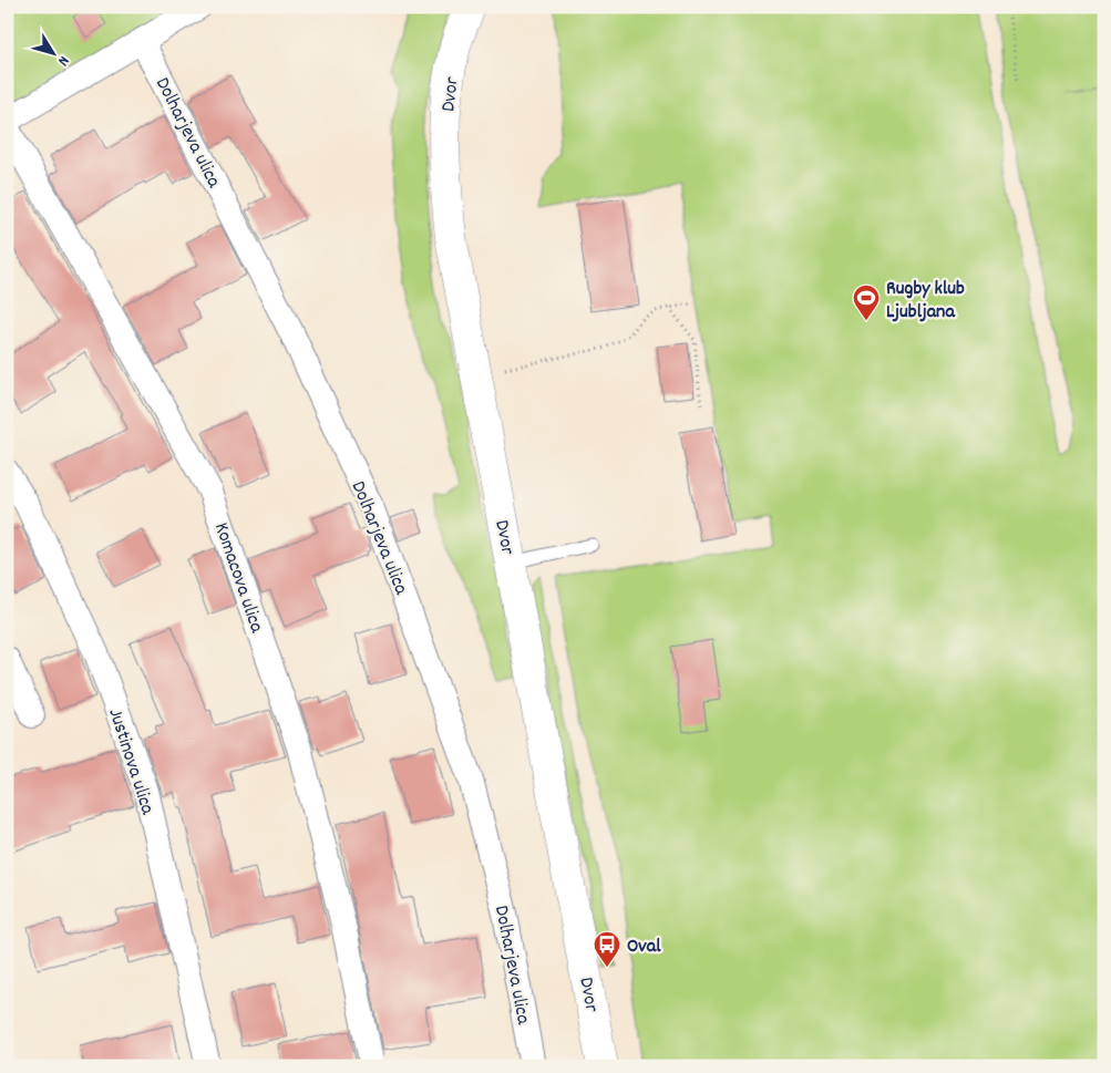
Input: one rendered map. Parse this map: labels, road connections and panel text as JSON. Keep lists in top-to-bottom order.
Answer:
{
  "streets": {
    "street": [
      "Dvor",
      "Dolharjeva ulica",
      "Komacova ulica",
      "Justinova ulica"
    ]
  },
  "places": {
    "sports": ["Rugby klub Ljubljana"],
    "bus stop": ["Oval"]
  },
  "north": "bottom right"
}
